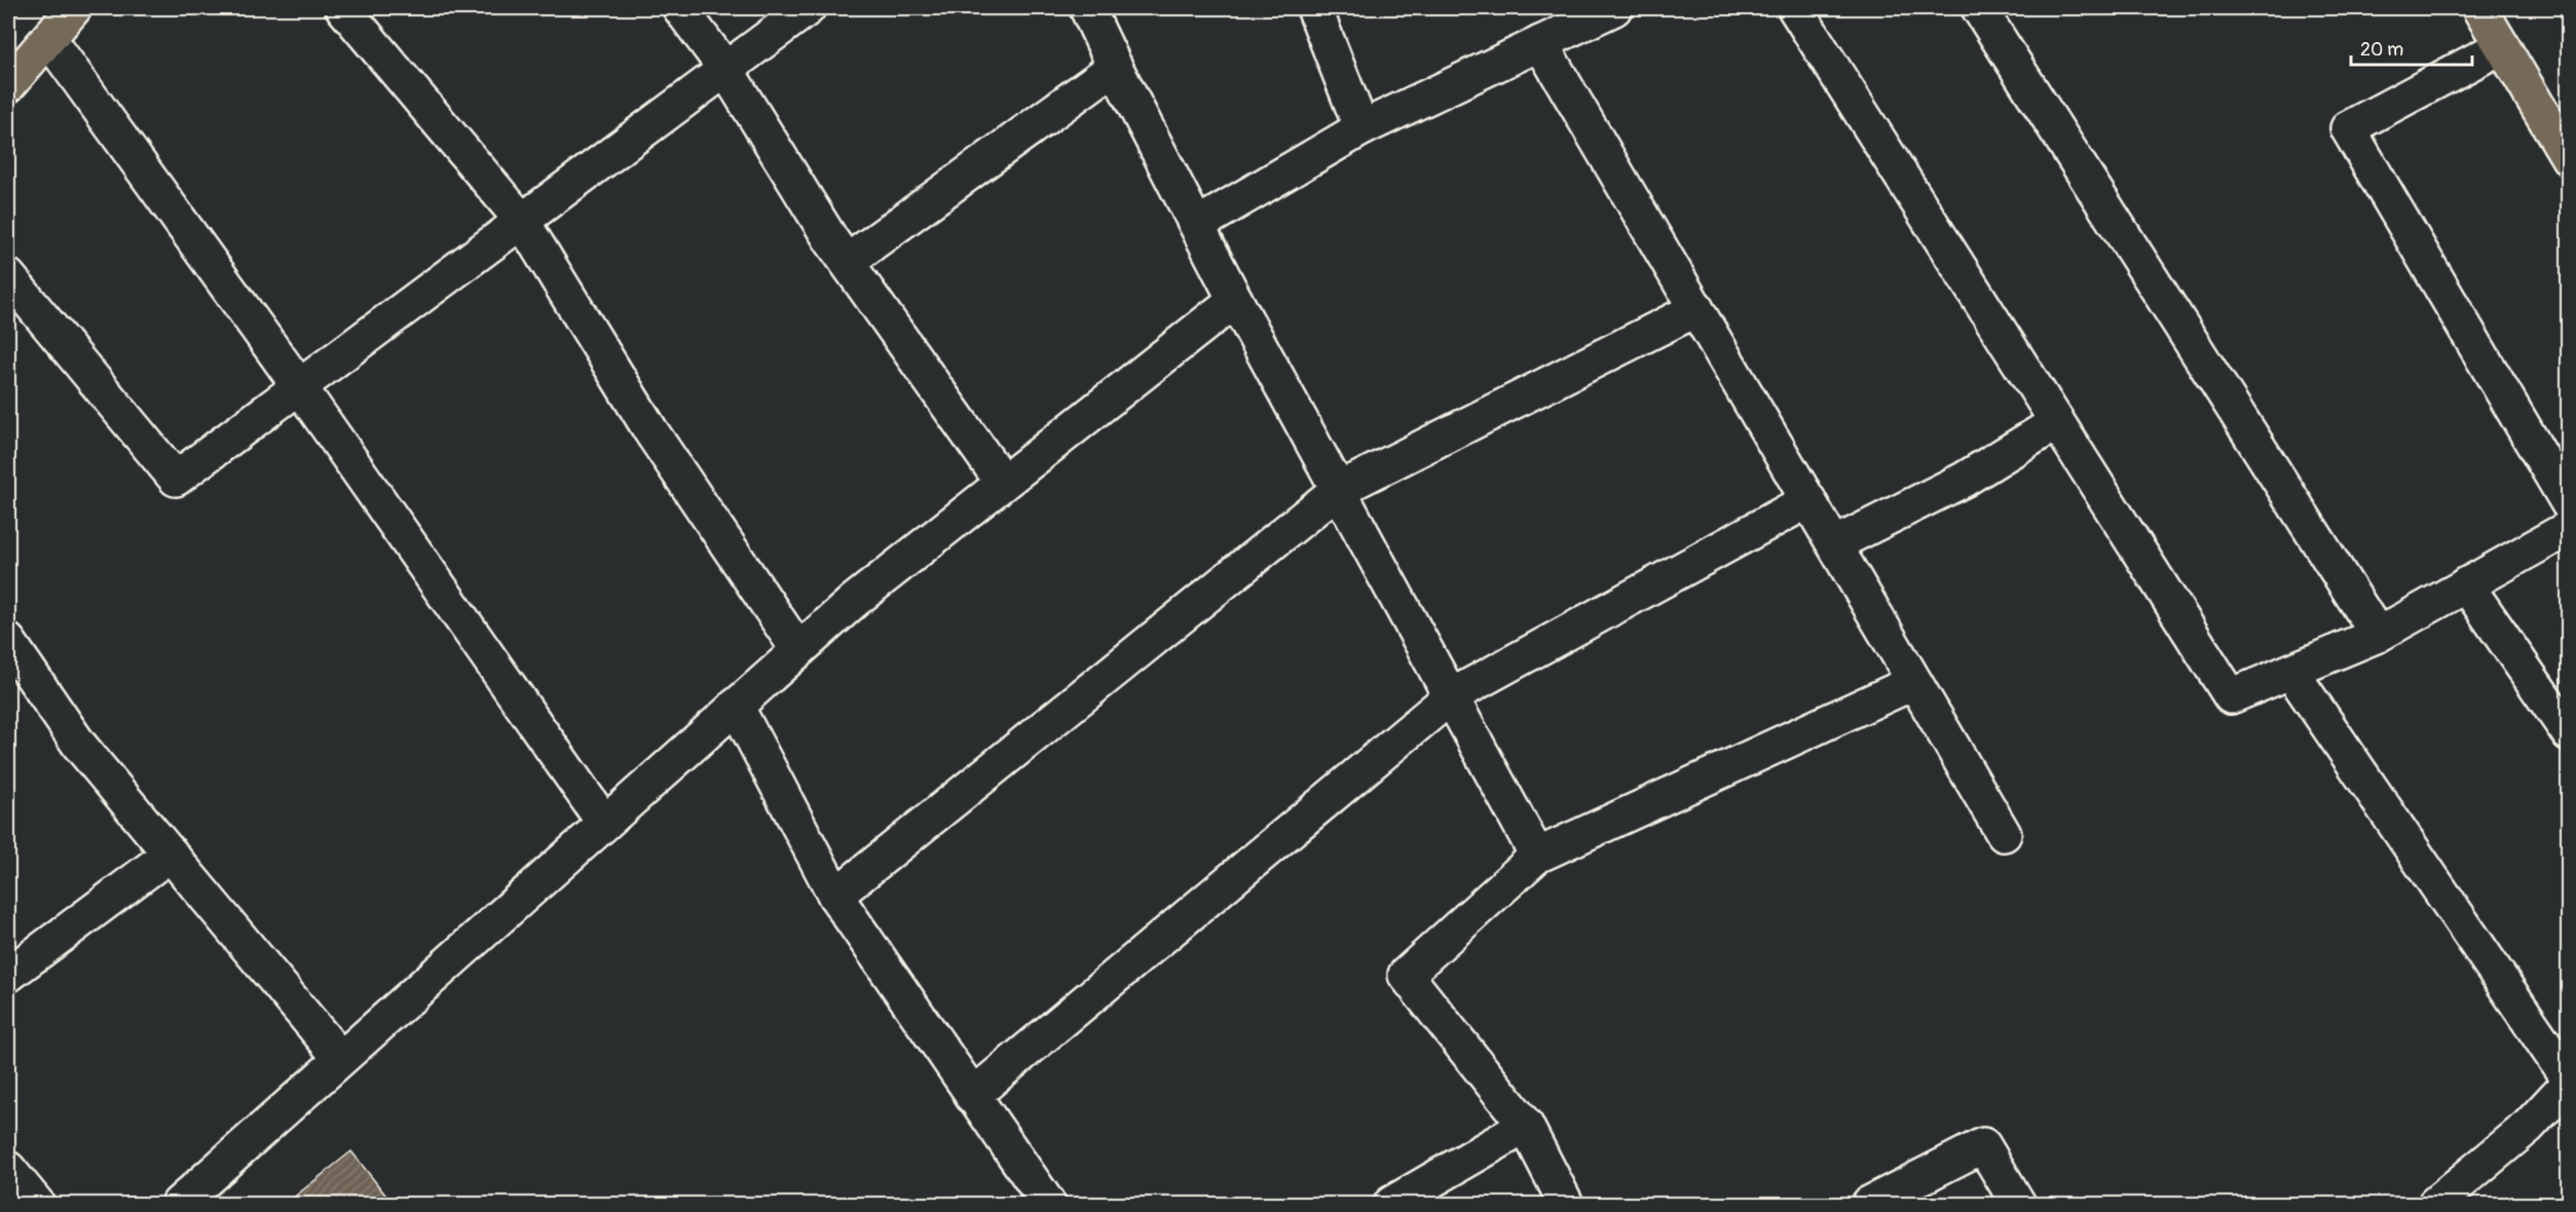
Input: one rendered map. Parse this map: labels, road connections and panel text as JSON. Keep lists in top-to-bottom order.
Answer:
{
  "scale_bar": "20 m"
}
